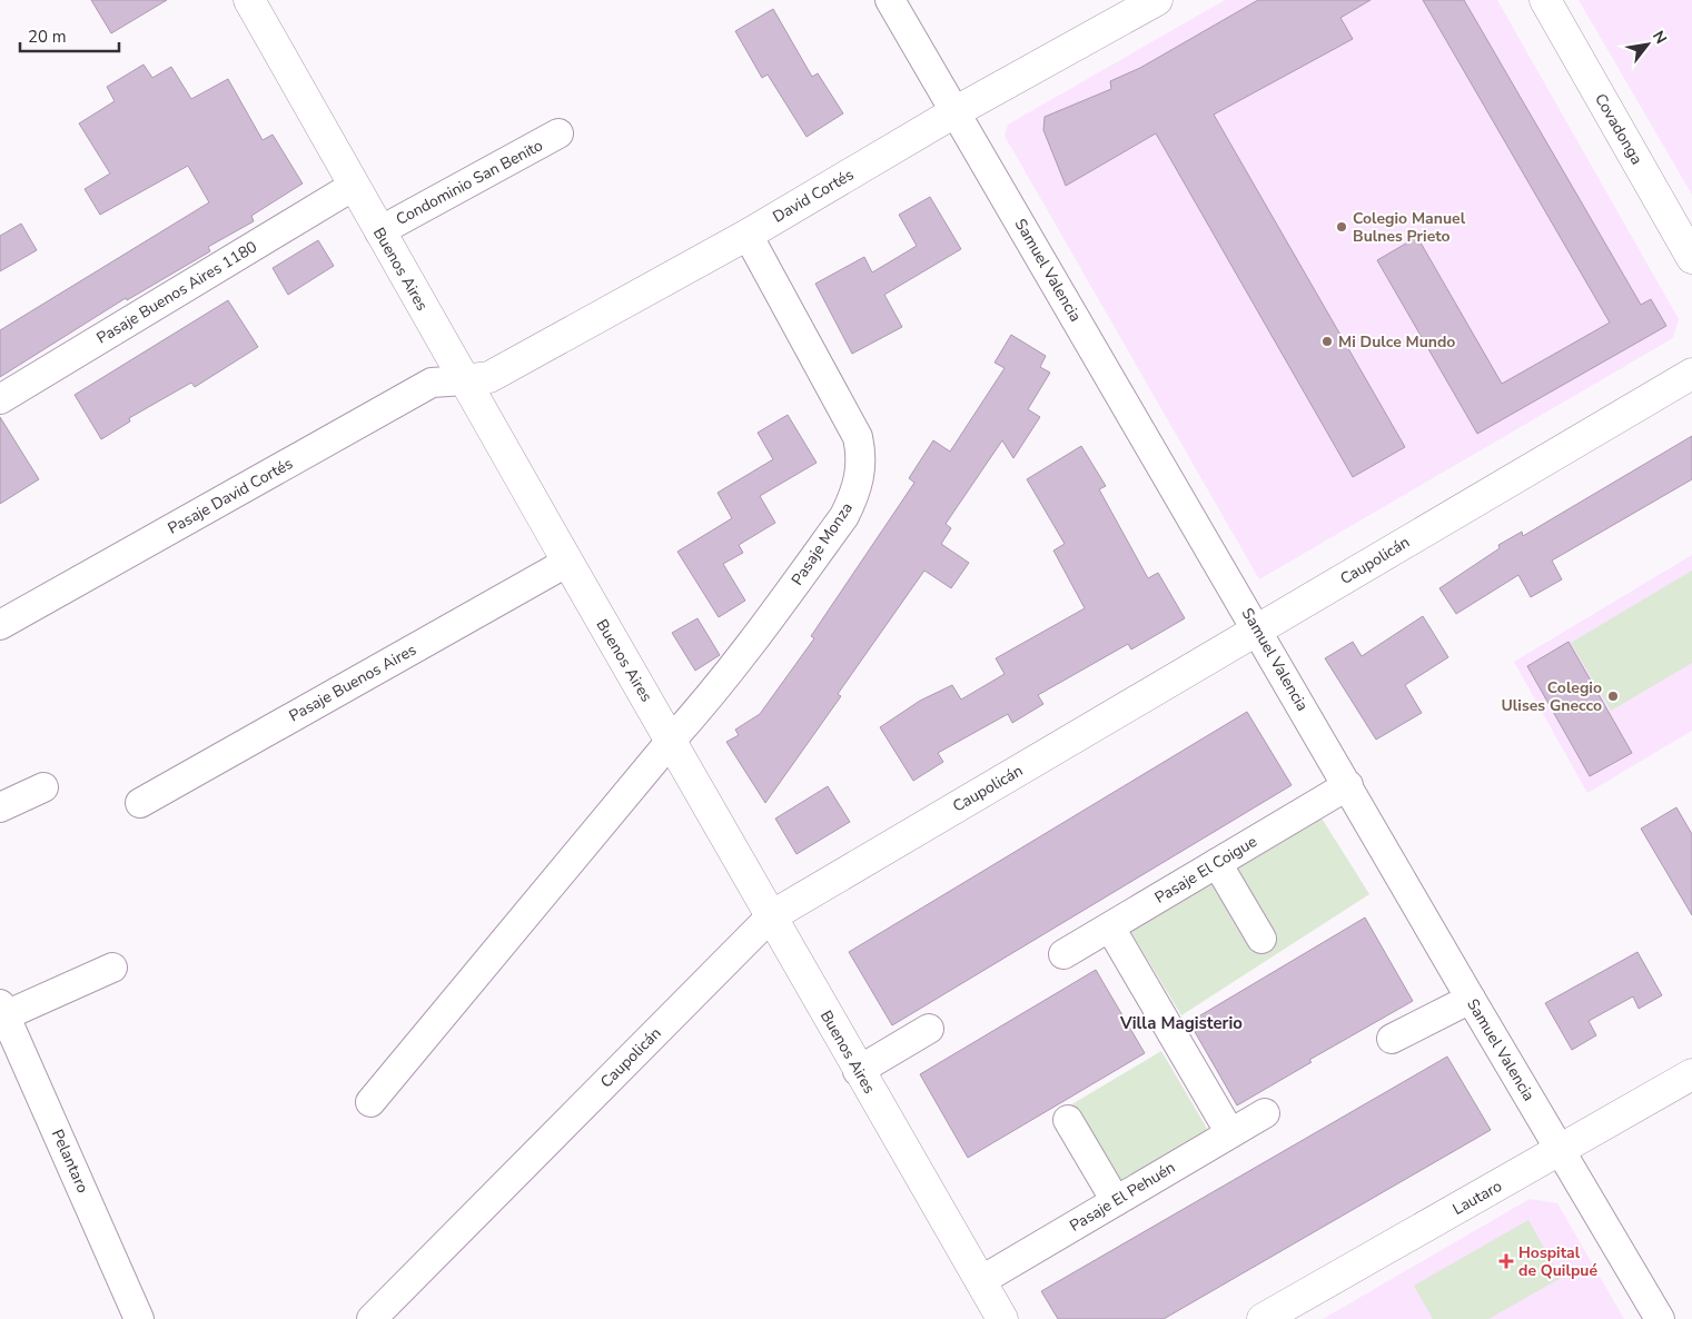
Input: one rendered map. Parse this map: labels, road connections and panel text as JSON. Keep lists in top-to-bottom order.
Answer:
{
  "streets": {
    "street": [
      "Covadonga",
      "Condominio San Benito",
      "David Cortés",
      "Buenos Aires",
      "Samuel Valencia",
      "Pasaje Buenos Aires 1180",
      "Pasaje David Cortés",
      "Pasaje Monza",
      "Caupolicán",
      "Pasaje Buenos Aires",
      "Pasaje El Coigue",
      "Pelantaro",
      "Pasaje El Pehuén",
      "Lautaro"
    ]
  },
  "crossings": [
    ["Condominio San Benito", "Buenos Aires"],
    ["David Cortés", "Buenos Aires"],
    ["David Cortés", "Samuel Valencia"],
    ["David Cortés", "Pasaje David Cortés"],
    ["David Cortés", "Pasaje Monza"],
    ["Buenos Aires", "Pasaje Buenos Aires 1180"],
    ["Buenos Aires", "Pasaje David Cortés"],
    ["Buenos Aires", "Pasaje Monza"],
    ["Buenos Aires", "Caupolicán"],
    ["Buenos Aires", "Pasaje Buenos Aires"],
    ["Buenos Aires", "Pasaje El Pehuén"],
    ["Samuel Valencia", "Caupolicán"],
    ["Samuel Valencia", "Pasaje El Coigue"],
    ["Samuel Valencia", "Lautaro"]
  ],
  "districts": ["Villa Magisterio"],
  "places": {
    "other": ["Colegio Manuel Bulnes Prieto", "Mi Dulce Mundo", "Colegio Ulises Gnecco"],
    "health": ["Hospital de Quilpué"]
  },
  "scale_bar": "20 m",
  "north": "top right"
}
